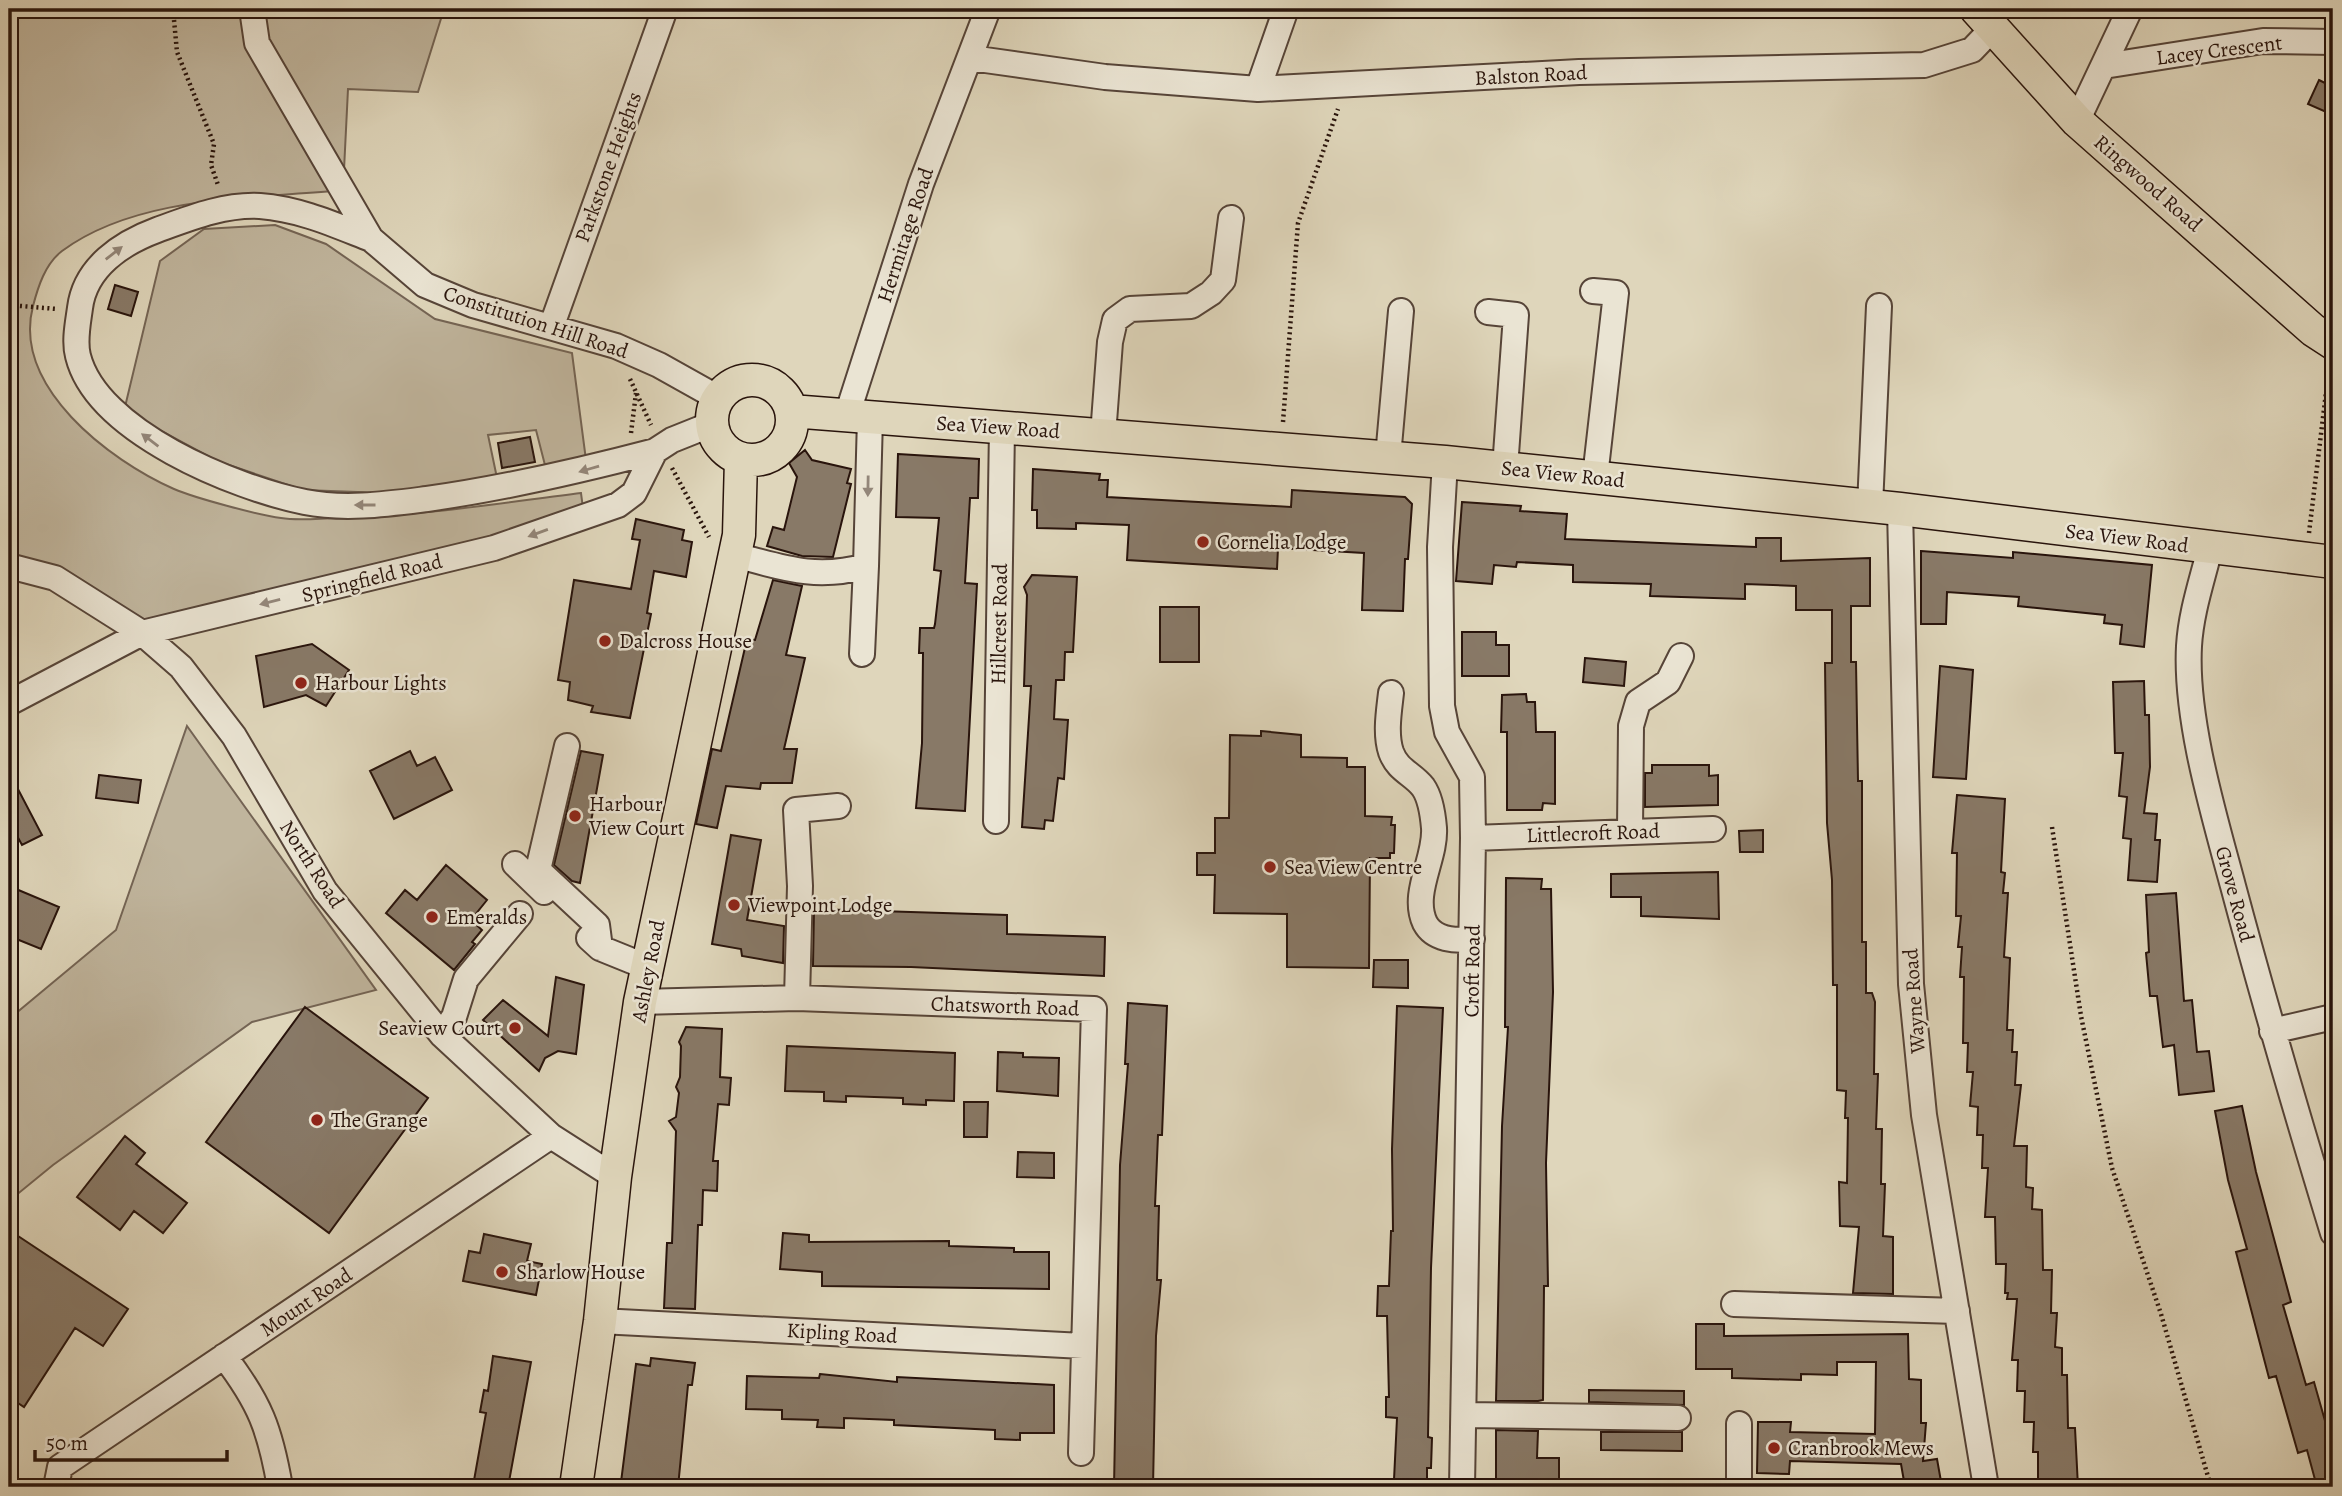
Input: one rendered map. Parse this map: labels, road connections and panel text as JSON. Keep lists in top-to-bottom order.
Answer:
{
  "streets": {
    "main road": ["Ringwood Road", "Sea View Road", "Ashley Road"],
    "street": [
      "Lacey Crescent",
      "Balston Road",
      "Parkstone Heights",
      "Hermitage Road",
      "Constitution Hill Road",
      "Springfield Road",
      "Hillcrest Road",
      "Littlecroft Road",
      "North Road",
      "Grove Road",
      "Croft Road",
      "Wayne Road",
      "Chatsworth Road",
      "Mount Road",
      "Kipling Road"
    ]
  },
  "crossings": [
    ["Balston Road", "Ringwood Road"],
    ["Balston Road", "Hermitage Road"],
    ["Parkstone Heights", "Constitution Hill Road"],
    ["Hermitage Road", "Sea View Road"],
    ["Constitution Hill Road", "Sea View Road"],
    ["Constitution Hill Road", "Ashley Road"],
    ["Sea View Road", "Hillcrest Road"],
    ["Sea View Road", "Grove Road"],
    ["Sea View Road", "Ashley Road"],
    ["Sea View Road", "Croft Road"],
    ["Sea View Road", "Wayne Road"],
    ["Springfield Road", "North Road"],
    ["Littlecroft Road", "Croft Road"],
    ["North Road", "Ashley Road"],
    ["North Road", "Mount Road"],
    ["Ashley Road", "Chatsworth Road"],
    ["Ashley Road", "Kipling Road"],
    ["Chatsworth Road", "Kipling Road"]
  ],
  "one_way": ["Springfield Road"],
  "places": [
    "Cornelia Lodge",
    "Dalcross House",
    "Harbour Lights",
    "Harbour View Court",
    "Sea View Centre",
    "Viewpoint Lodge",
    "Emeralds",
    "Seaview Court",
    "The Grange",
    "Sharlow House",
    "Cranbrook Mews"
  ],
  "scale_bar": "50 m"
}
